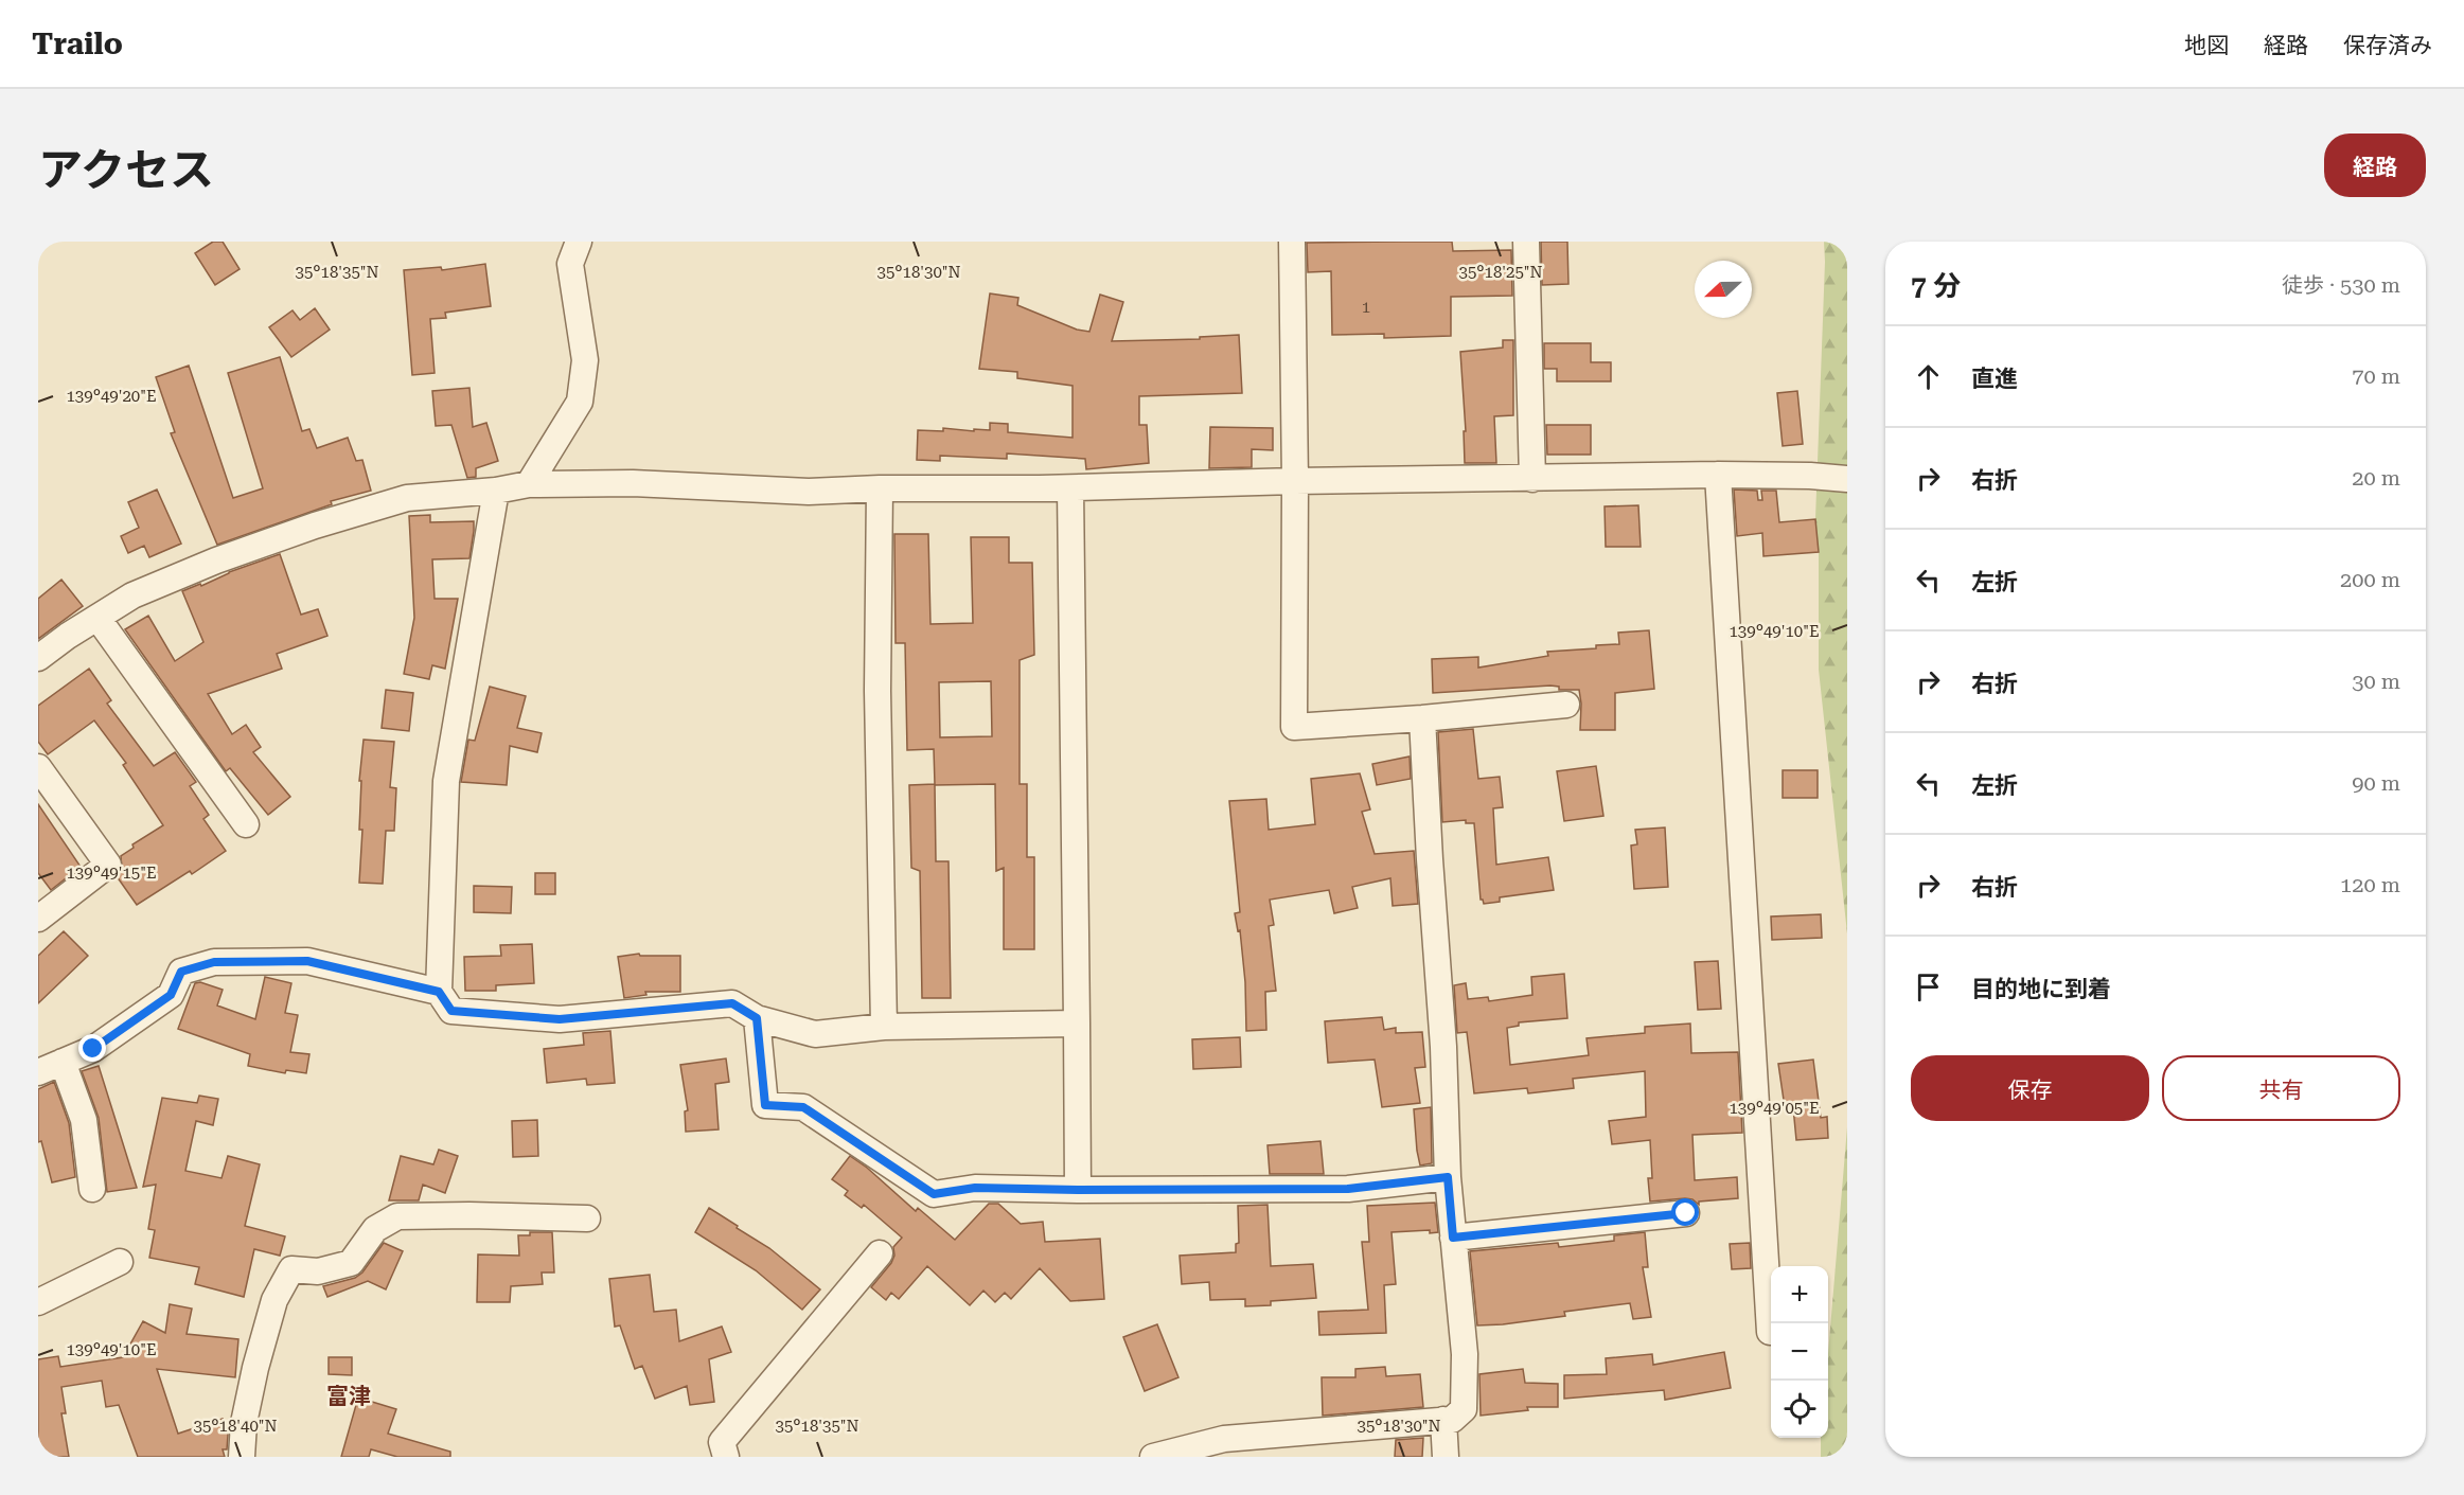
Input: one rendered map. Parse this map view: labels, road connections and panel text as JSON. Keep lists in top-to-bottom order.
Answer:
{
  "districts": ["富津"],
  "house_numbers": ["1"],
  "north": "left",
  "page": {
    "header": "Trailo",
    "nav": ["地図", "経路", "保存済み"],
    "title": "アクセス",
    "buttons": [
      "経路",
      ["保存", "共有"]
    ],
    "heading": ["7 分", "徒歩 · 530 m"],
    "list": [
      ["直進", "70 m"],
      ["右折", "20 m"],
      ["左折", "200 m"],
      ["右折", "30 m"],
      ["左折", "90 m"],
      ["右折", "120 m"],
      "目的地に到着"
    ],
    "map_buttons": ["+", "−"]
  },
  "coordinates": [
    "35°18'35\"N",
    "35°18'30\"N",
    "35°18'25\"N",
    "139°49'20\"E",
    "139°49'10\"E",
    "139°49'15\"E",
    "139°49'05\"E",
    "35°18'40\"N"
  ]
}
